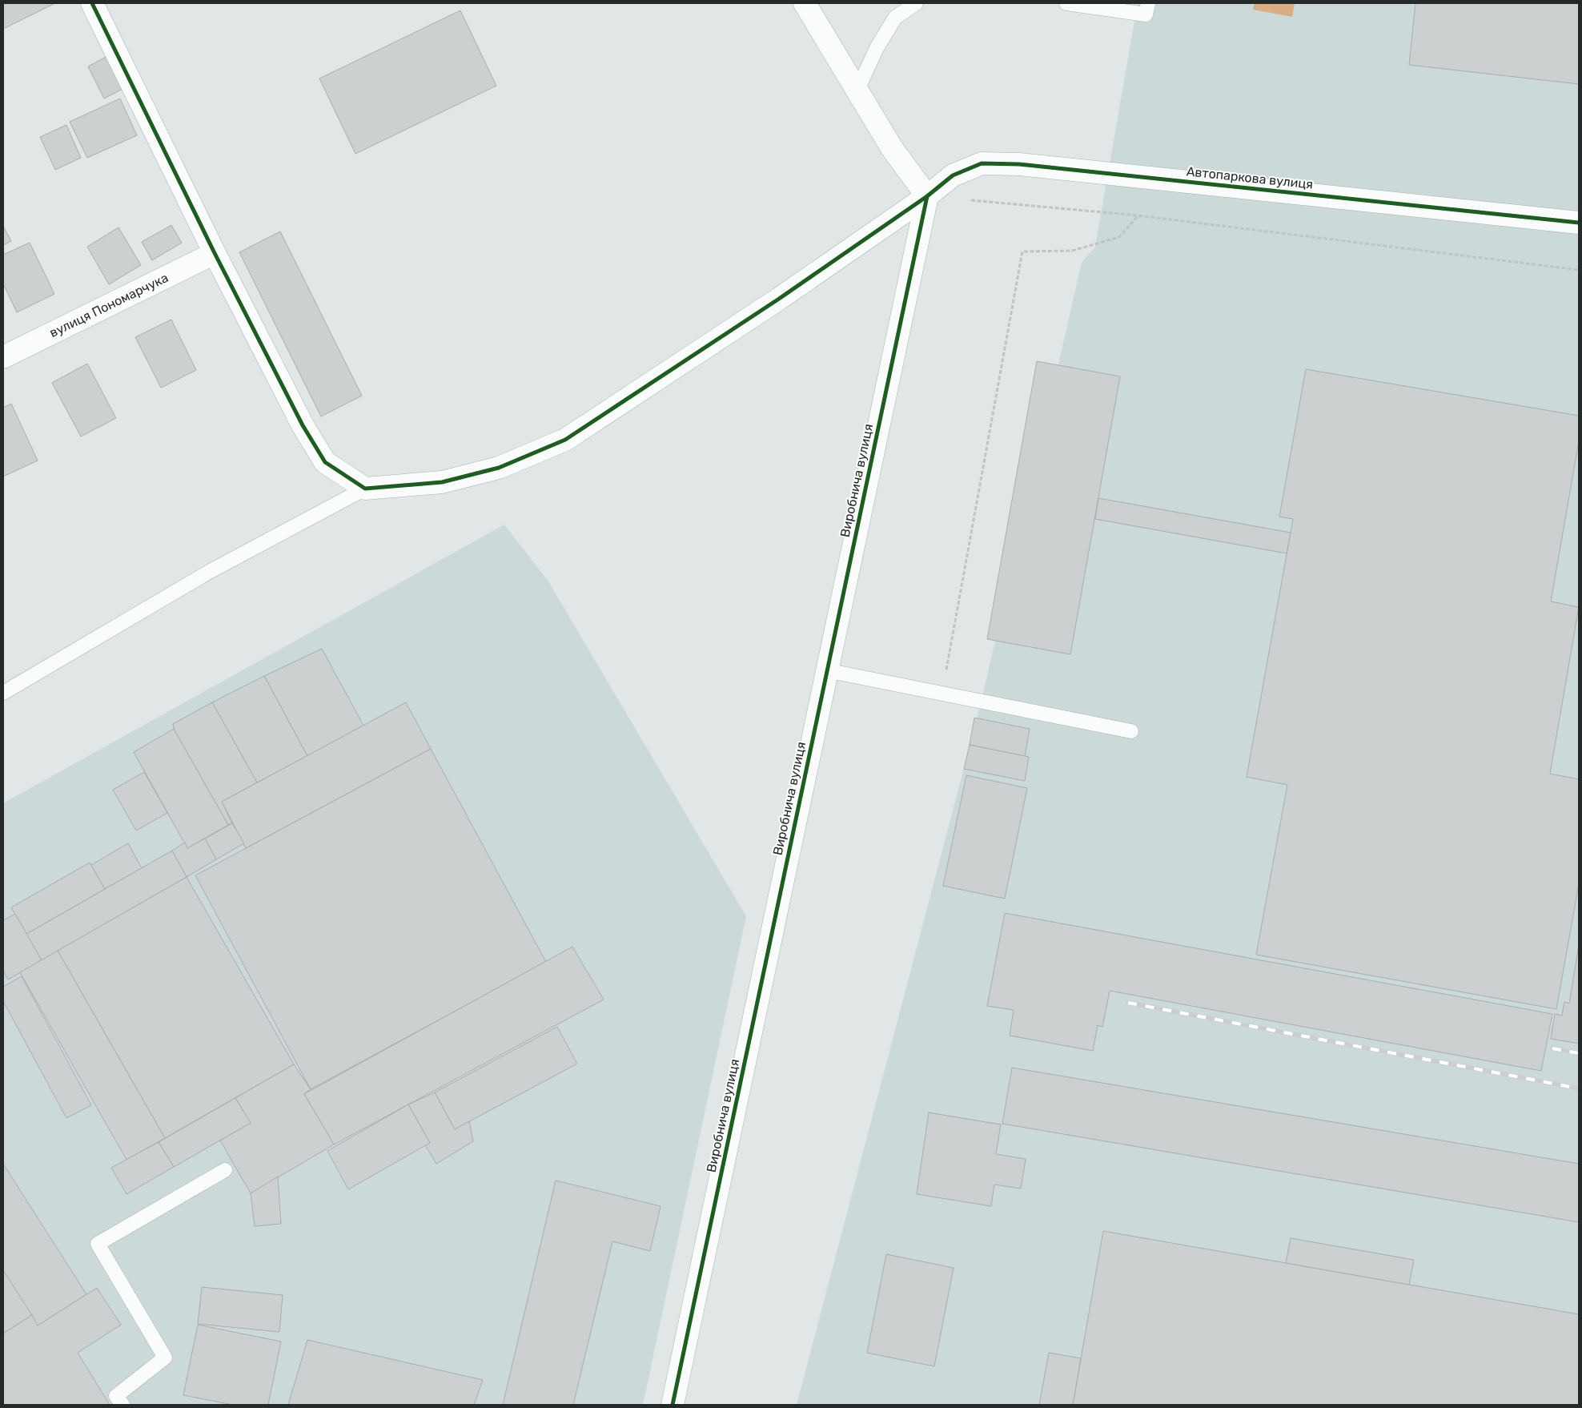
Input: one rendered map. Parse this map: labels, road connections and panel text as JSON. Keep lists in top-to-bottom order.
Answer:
{
  "streets": {
    "street": ["Автопаркова вулиця", "вулиця Пономарчука", "Виробнича вулиця"]
  },
  "crossings": [
    ["Автопаркова вулиця", "Виробнича вулиця"]
  ]
}
